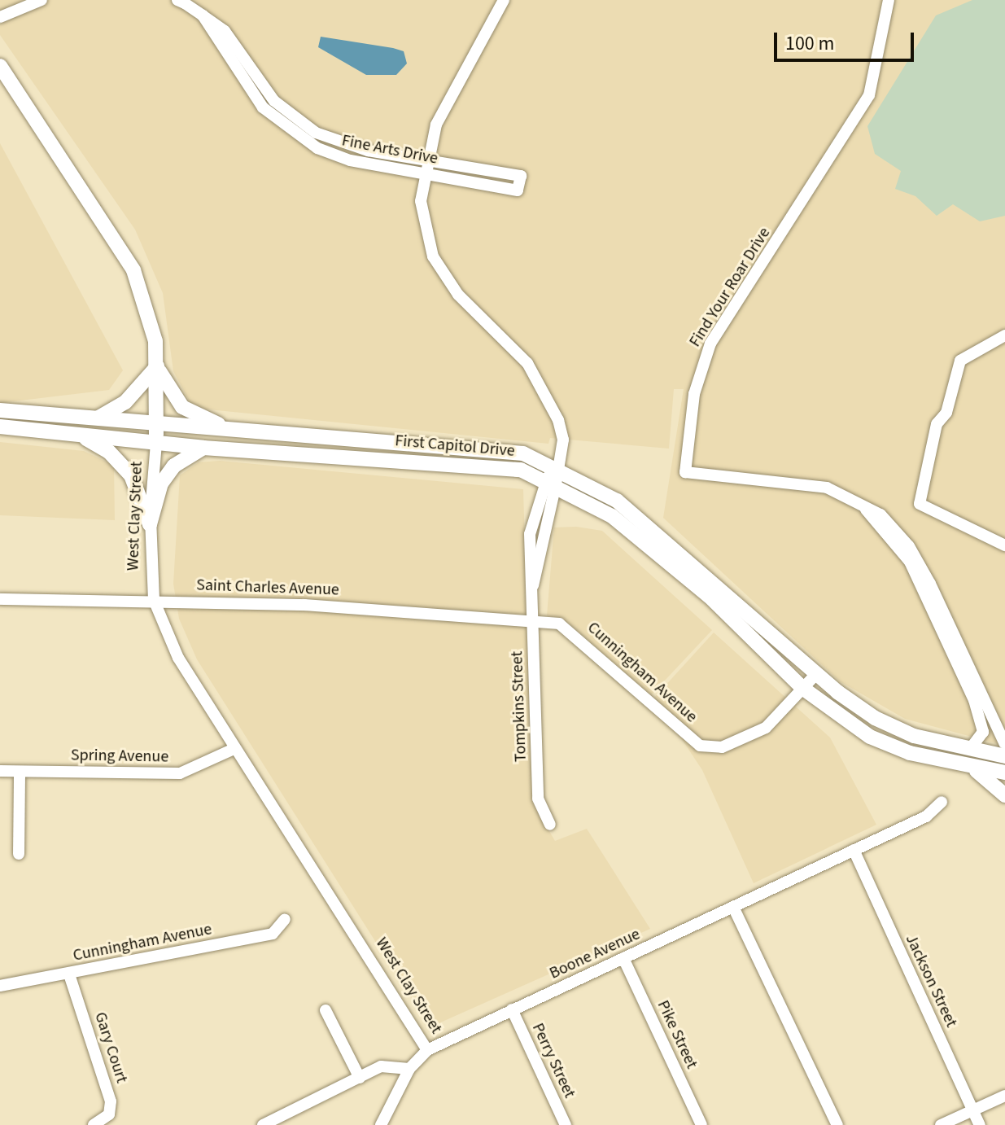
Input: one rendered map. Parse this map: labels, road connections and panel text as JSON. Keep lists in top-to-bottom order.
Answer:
{
  "streets": {
    "main road": ["First Capitol Drive", "West Clay Street"],
    "street": [
      "Fine Arts Drive",
      "Find Your Roar Drive",
      "Saint Charles Avenue",
      "Cunningham Avenue",
      "Tompkins Street",
      "Spring Avenue",
      "Boone Avenue",
      "Jackson Street",
      "Pike Street",
      "Gary Court",
      "Perry Street"
    ]
  },
  "crossings": [
    ["Find Your Roar Drive", "First Capitol Drive"],
    ["First Capitol Drive", "West Clay Street"],
    ["First Capitol Drive", "Cunningham Avenue"],
    ["First Capitol Drive", "Tompkins Street"],
    ["West Clay Street", "Saint Charles Avenue"],
    ["West Clay Street", "Spring Avenue"],
    ["West Clay Street", "Boone Avenue"],
    ["Saint Charles Avenue", "Cunningham Avenue"],
    ["Saint Charles Avenue", "Tompkins Street"],
    ["Cunningham Avenue", "Tompkins Street"],
    ["Cunningham Avenue", "Gary Court"],
    ["Boone Avenue", "Jackson Street"],
    ["Boone Avenue", "Pike Street"],
    ["Boone Avenue", "Perry Street"]
  ],
  "scale_bar": "100 m"
}
